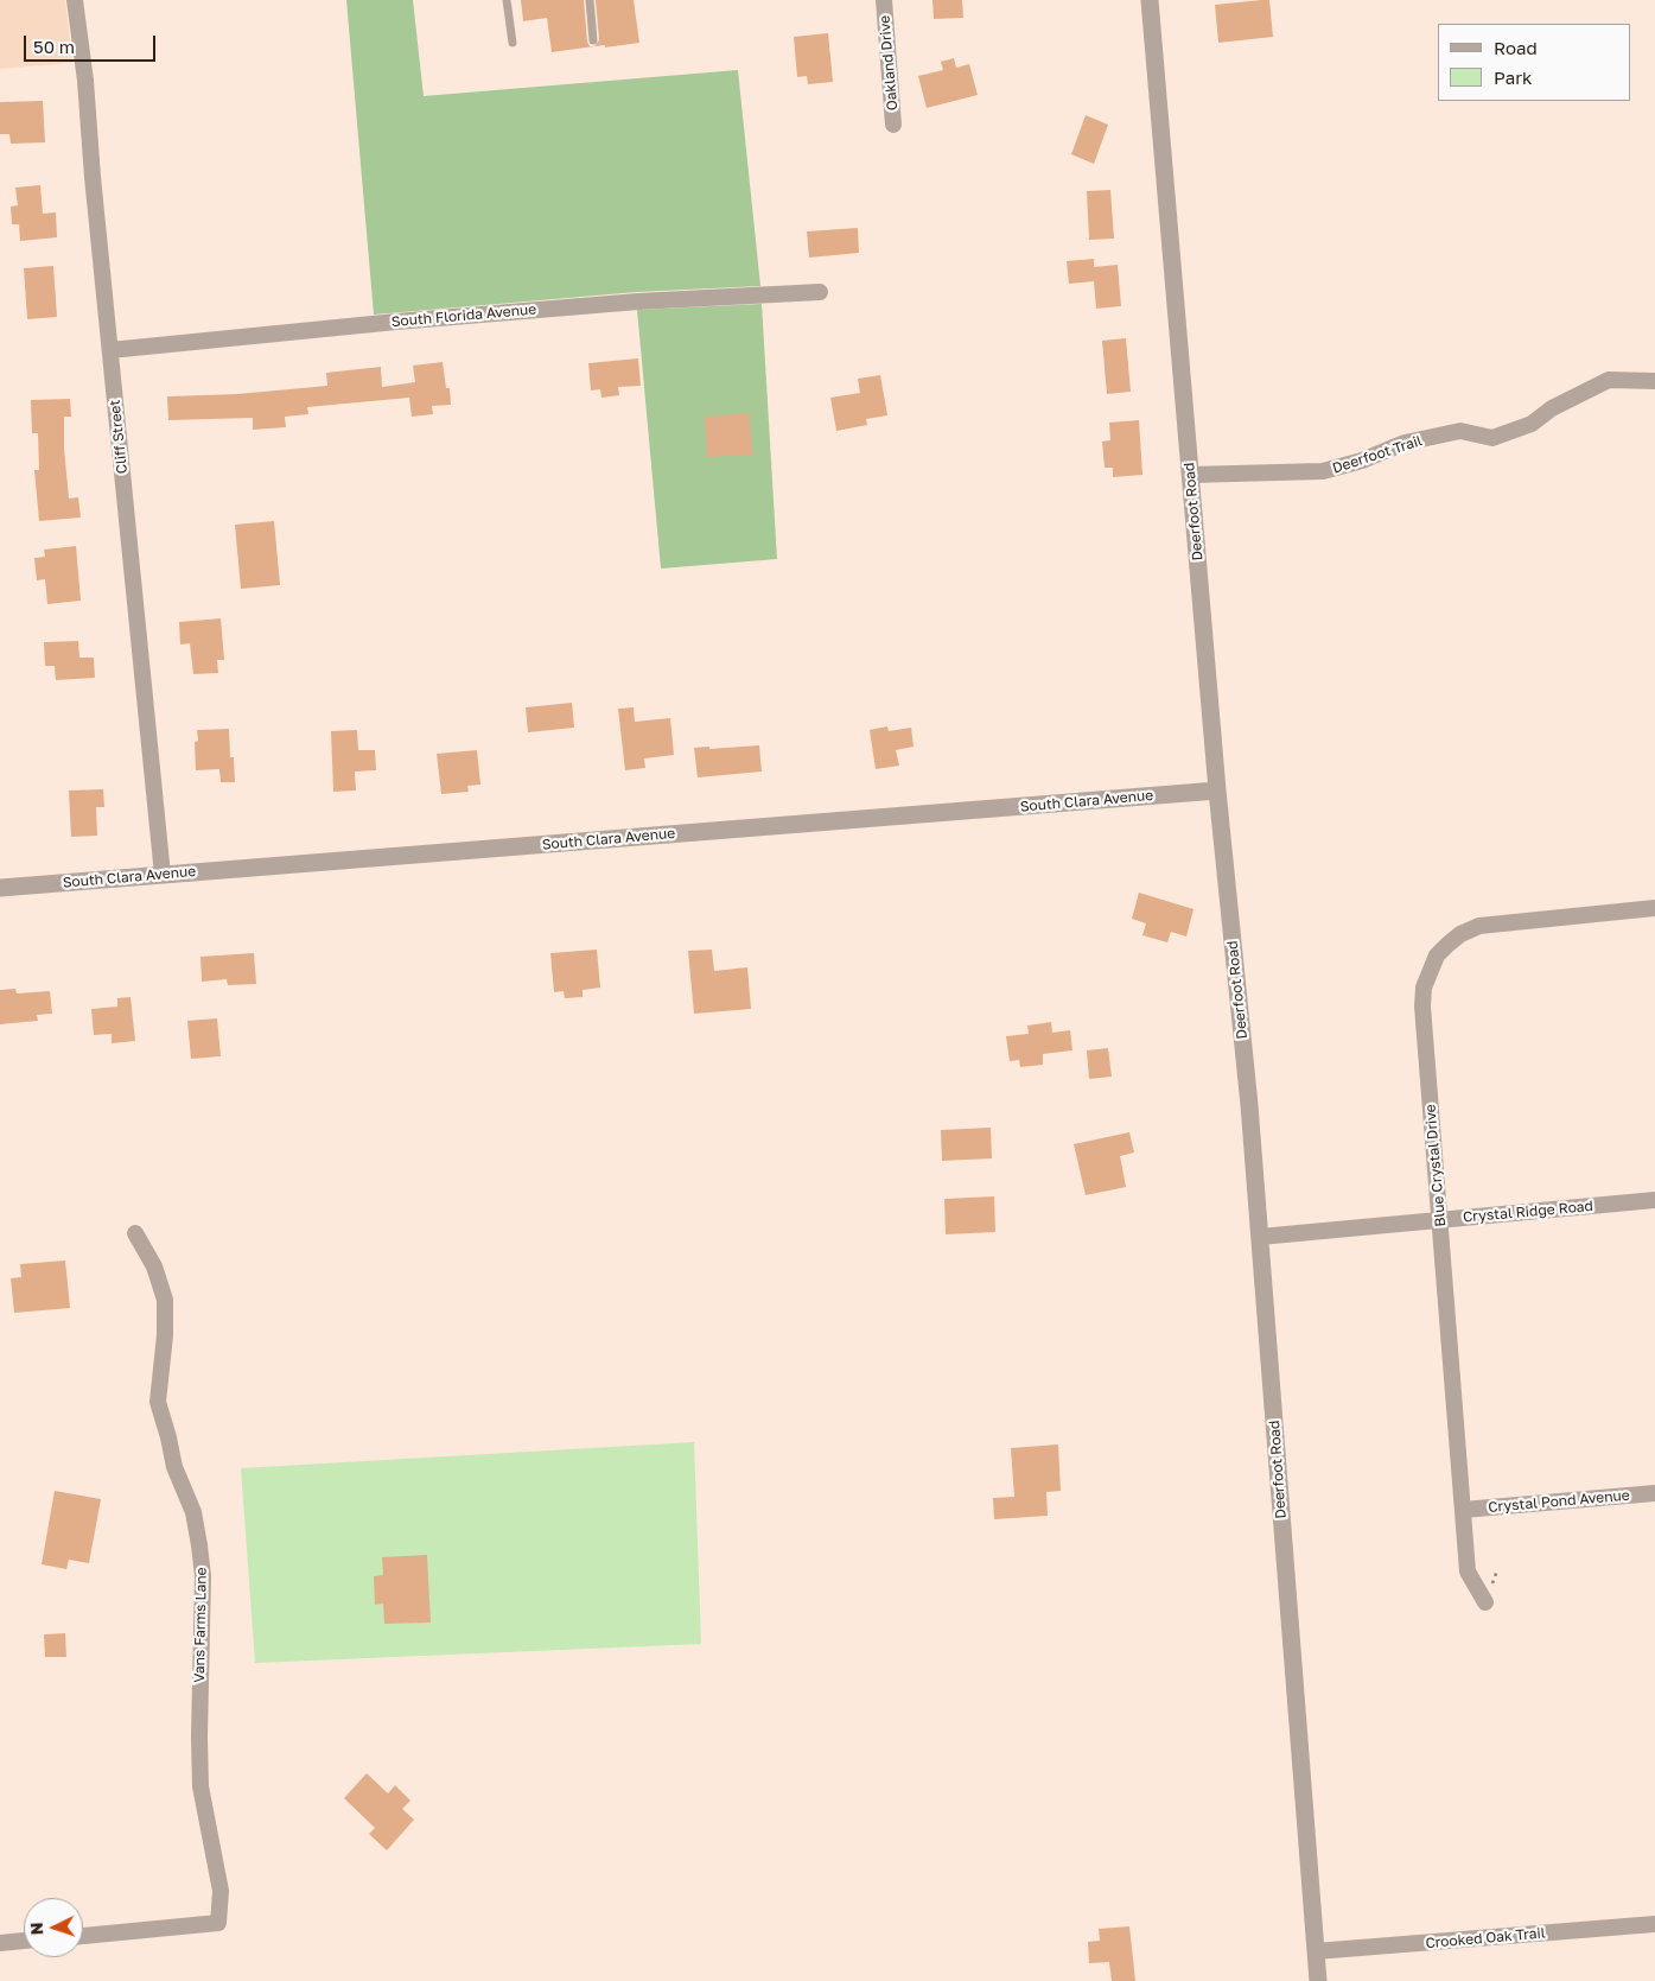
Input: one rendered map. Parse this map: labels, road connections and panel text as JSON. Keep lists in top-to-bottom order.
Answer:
{
  "streets": {
    "street": [
      "Oakland Drive",
      "South Florida Avenue",
      "Cliff Street",
      "Deerfoot Trail",
      "Deerfoot Road",
      "South Clara Avenue",
      "Blue Crystal Drive",
      "Crystal Ridge Road",
      "Crystal Pond Avenue",
      "Vans Farms Lane",
      "Crooked Oak Trail"
    ]
  },
  "crossings": [
    ["South Florida Avenue", "Cliff Street"],
    ["Cliff Street", "South Clara Avenue"],
    ["Deerfoot Trail", "Deerfoot Road"],
    ["Deerfoot Road", "South Clara Avenue"],
    ["Deerfoot Road", "Crystal Ridge Road"],
    ["Deerfoot Road", "Crooked Oak Trail"],
    ["Blue Crystal Drive", "Crystal Ridge Road"],
    ["Blue Crystal Drive", "Crystal Pond Avenue"]
  ],
  "legend": ["Road", "Park"],
  "scale_bar": "50 m",
  "north": "left"
}
